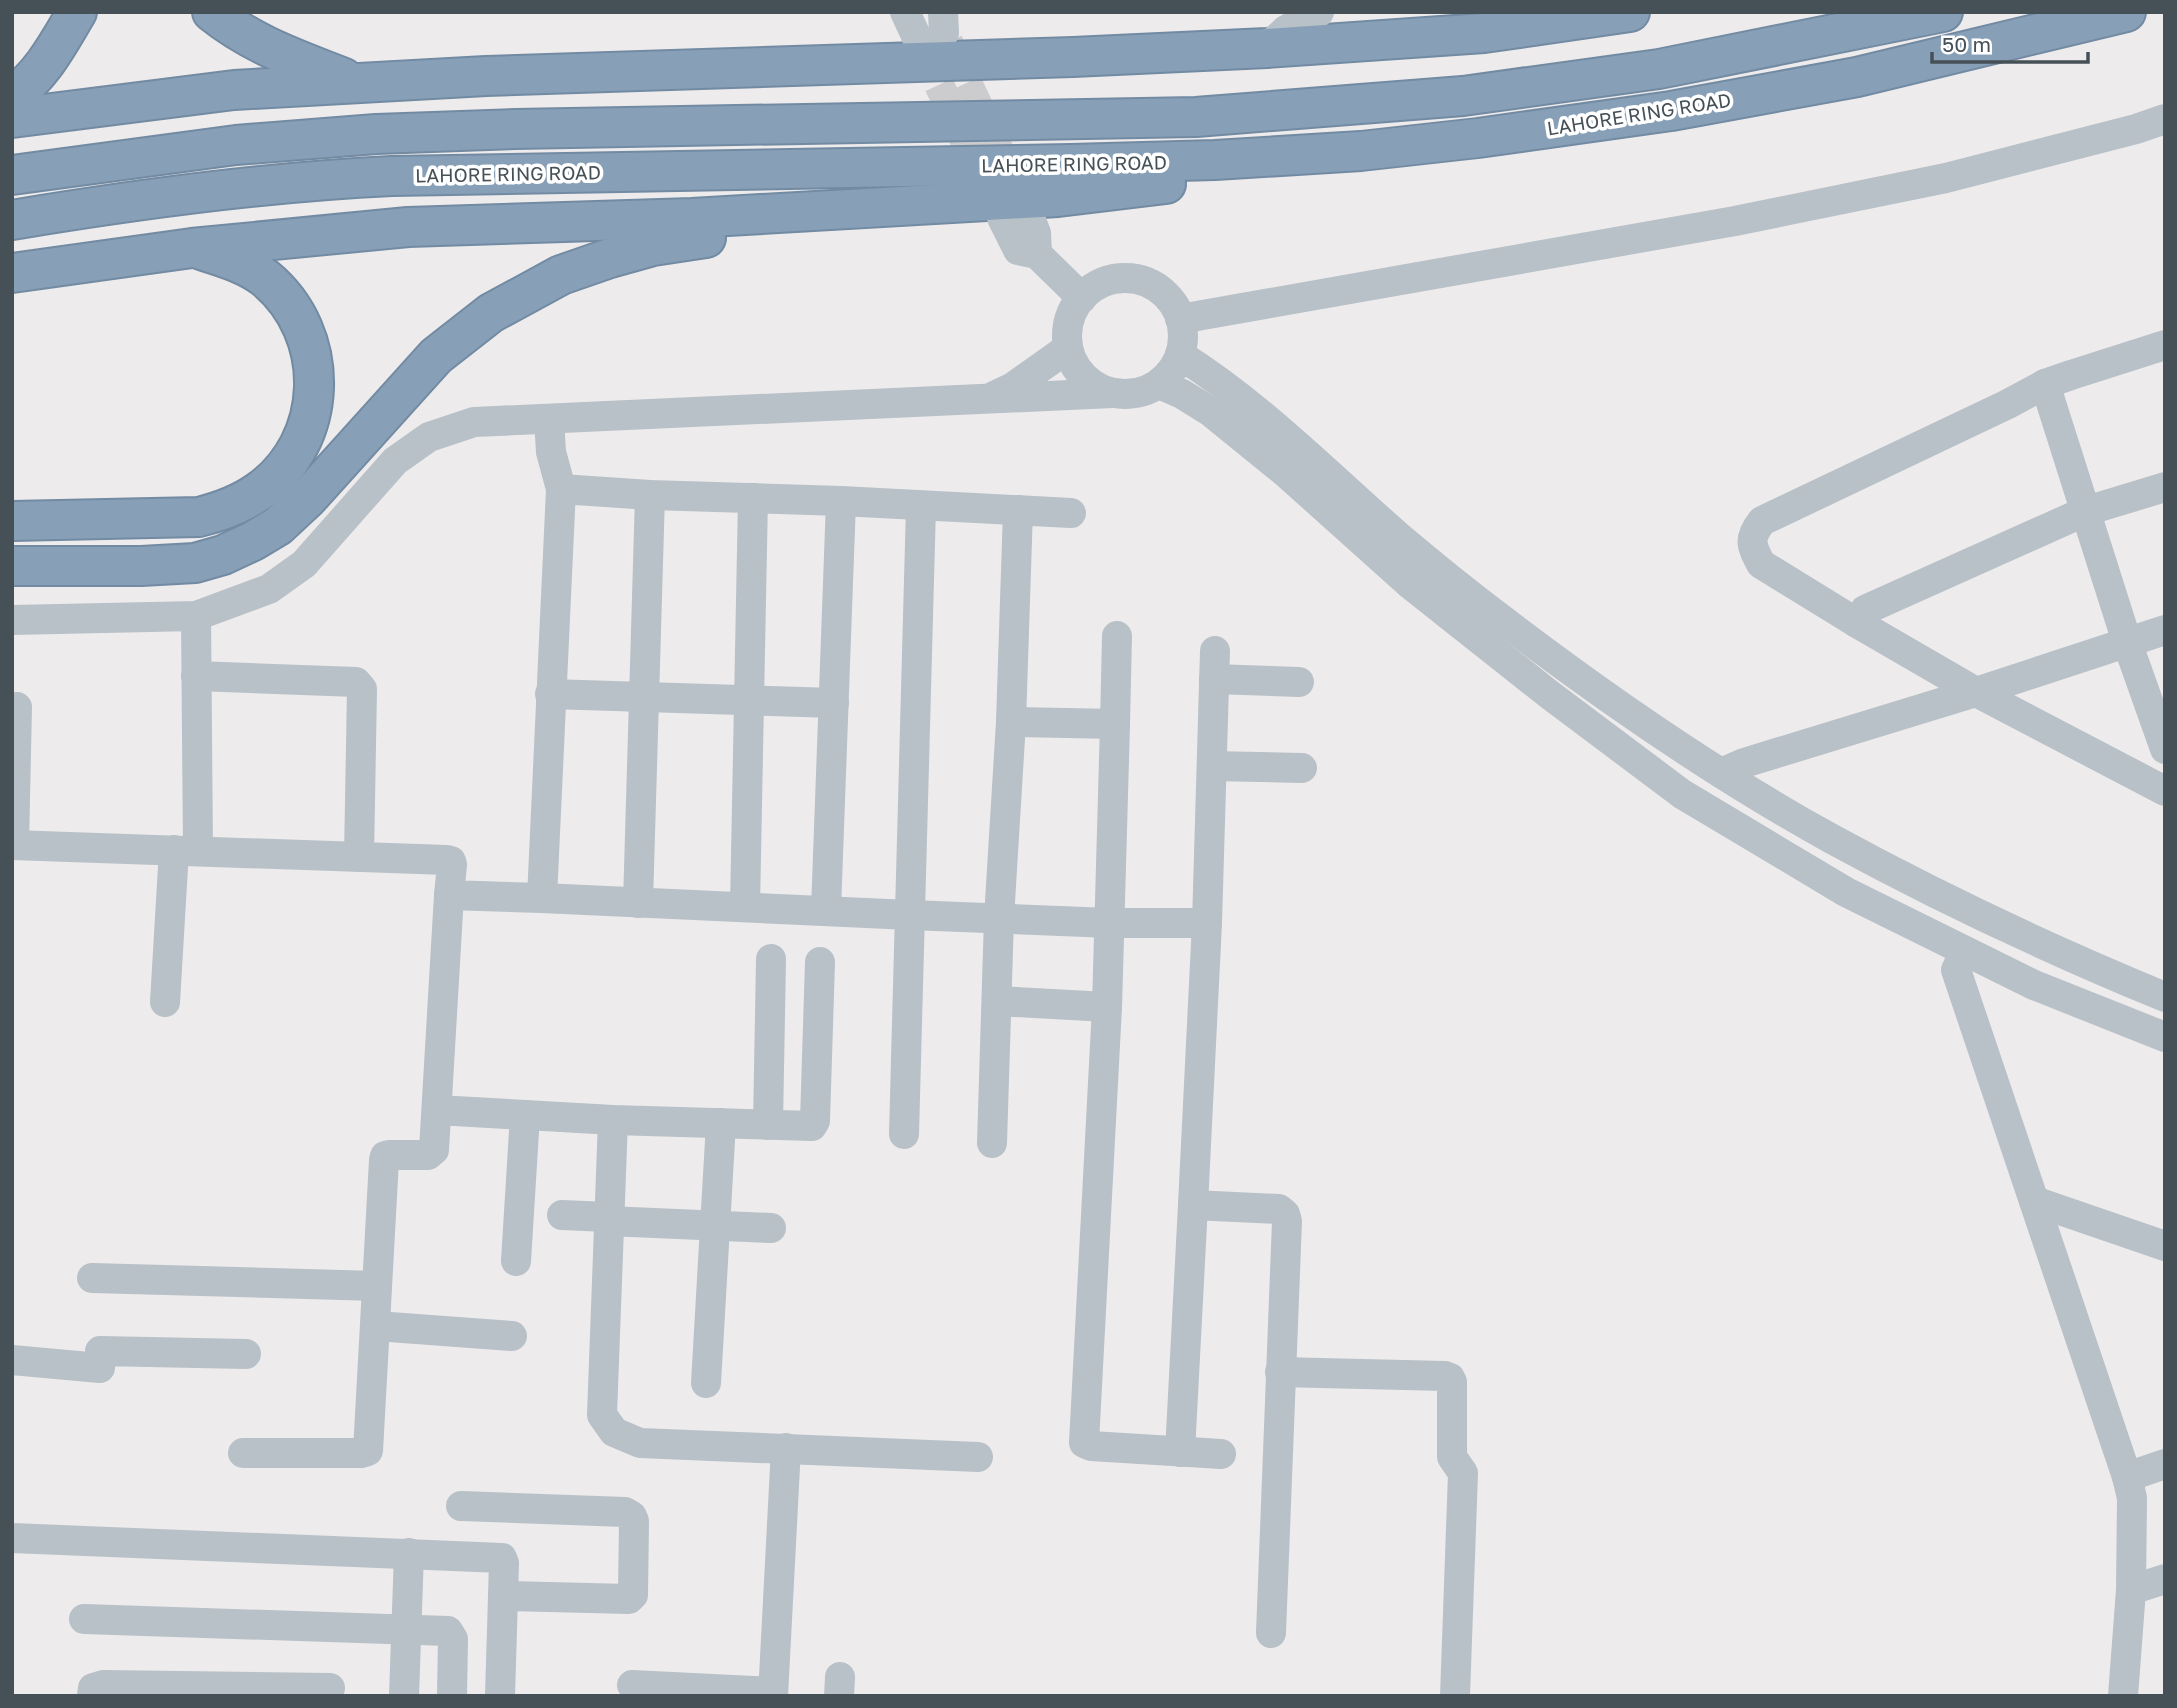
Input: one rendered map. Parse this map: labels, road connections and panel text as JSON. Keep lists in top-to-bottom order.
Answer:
{
  "streets": {
    "highway": ["LAHORE RING ROAD"]
  },
  "scale_bar": "50 m"
}
